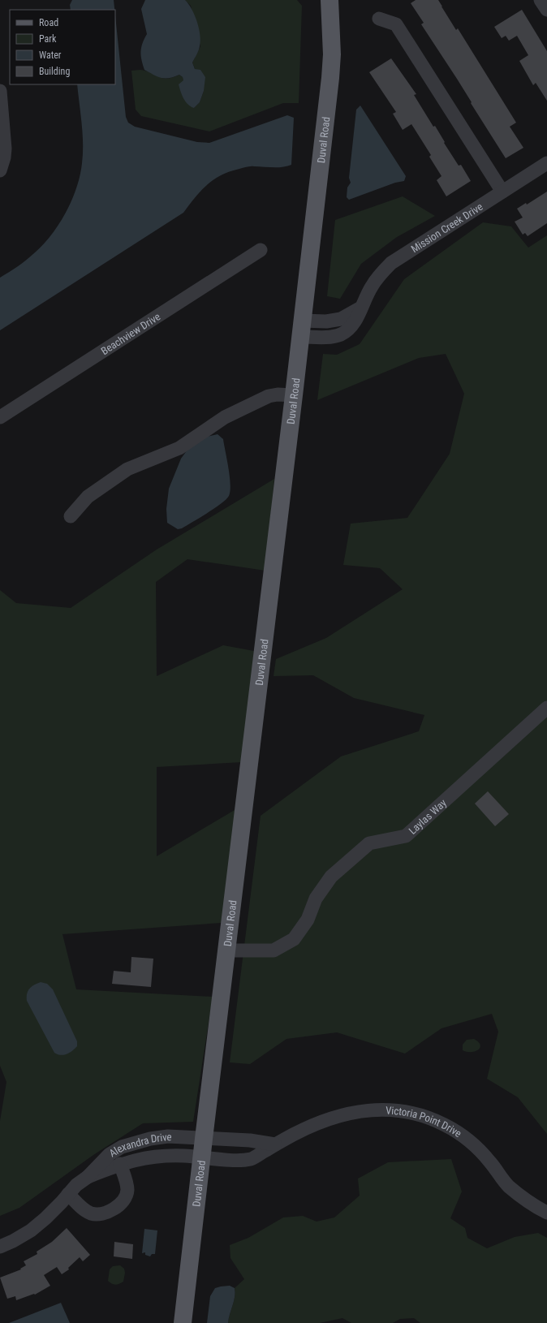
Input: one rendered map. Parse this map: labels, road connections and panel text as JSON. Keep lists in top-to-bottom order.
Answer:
{
  "streets": {
    "main road": ["Duval Road"],
    "street": [
      "Mission Creek Drive",
      "Beachview Drive",
      "Laylas Way",
      "Victoria Point Drive",
      "Alexandra Drive"
    ]
  },
  "crossings": [
    ["Duval Road", "Mission Creek Drive"],
    ["Duval Road", "Laylas Way"],
    ["Duval Road", "Victoria Point Drive"],
    ["Duval Road", "Alexandra Drive"],
    ["Victoria Point Drive", "Alexandra Drive"]
  ],
  "legend": [
    "Road",
    "Park",
    "Water",
    "Building"
  ]
}
